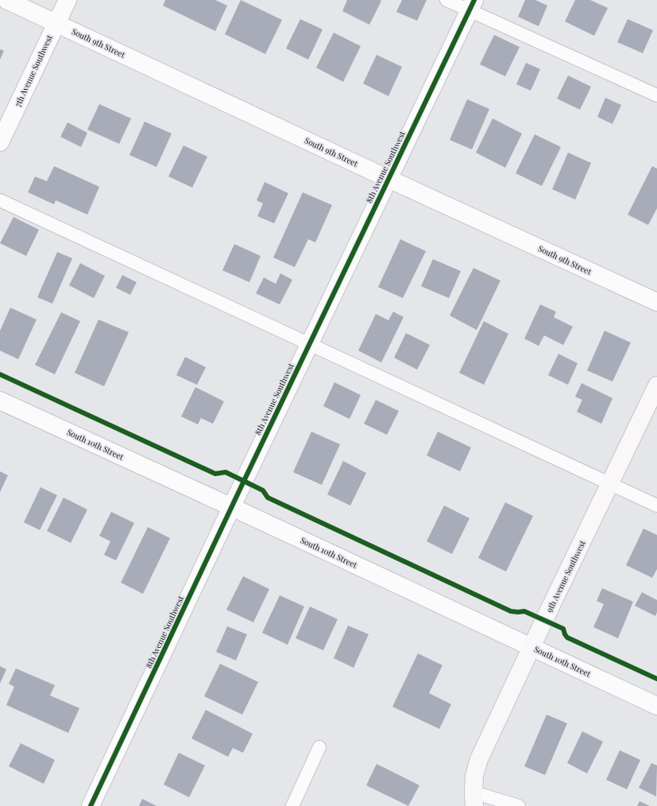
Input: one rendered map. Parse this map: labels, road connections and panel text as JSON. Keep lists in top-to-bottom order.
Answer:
{
  "streets": {
    "street": [
      "South 9th Street",
      "7th Avenue Southwest",
      "8th Avenue Southwest",
      "South 10th Street",
      "9th Avenue Southwest"
    ]
  },
  "crossings": [
    ["South 9th Street", "7th Avenue Southwest"],
    ["South 9th Street", "8th Avenue Southwest"],
    ["8th Avenue Southwest", "South 10th Street"],
    ["South 10th Street", "9th Avenue Southwest"]
  ]
}
